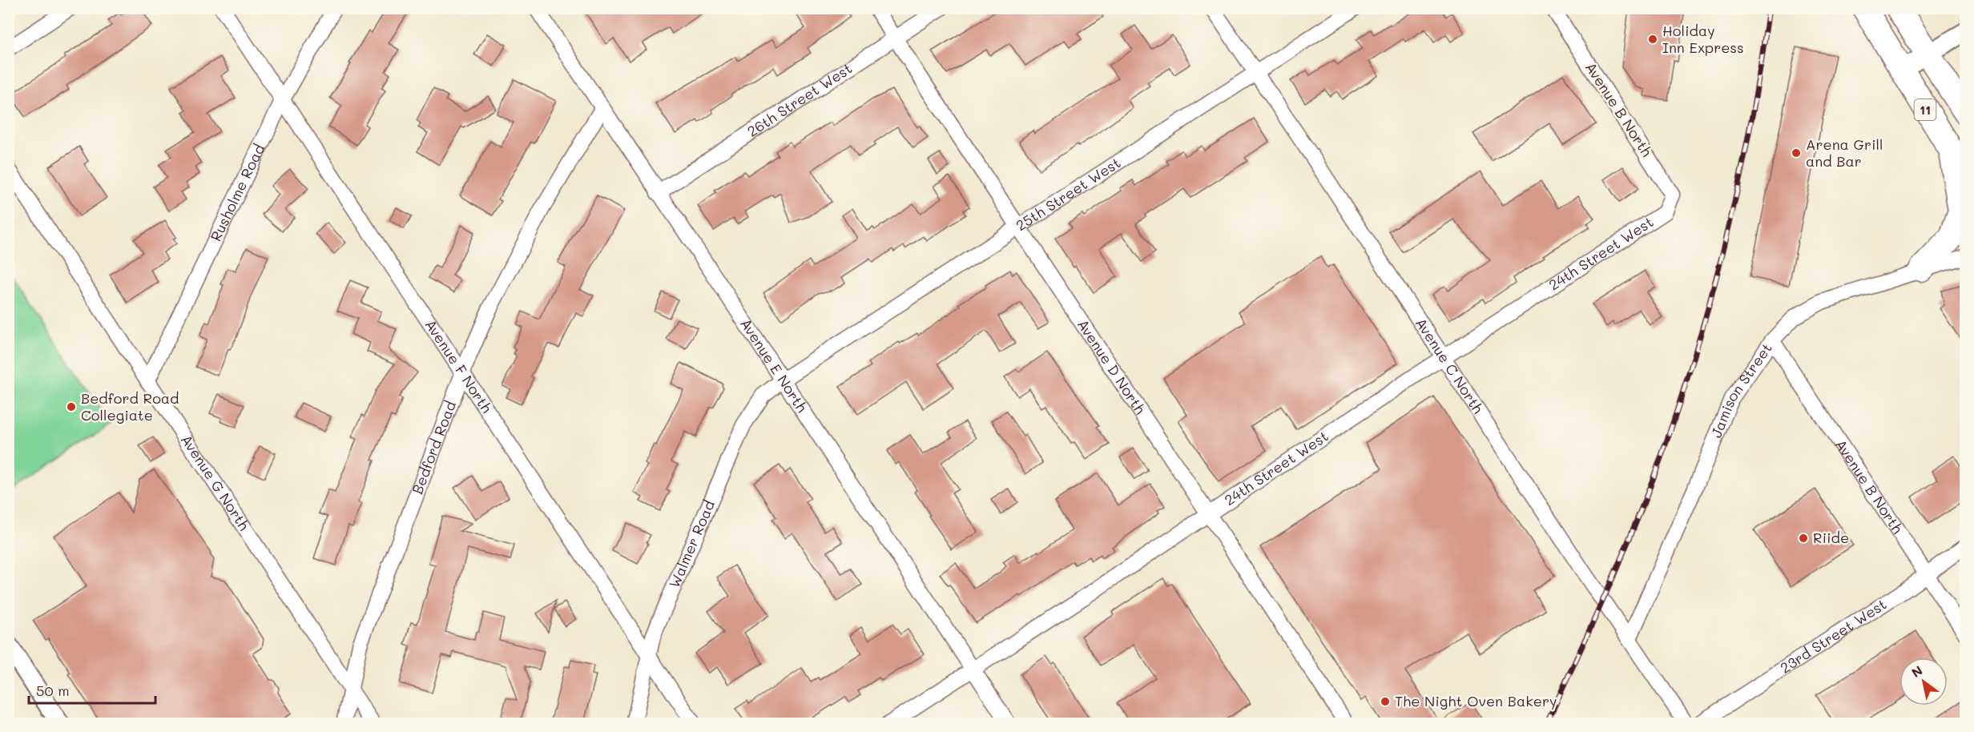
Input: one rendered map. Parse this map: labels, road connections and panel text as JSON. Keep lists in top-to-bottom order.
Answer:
{
  "streets": {
    "main road": ["11"],
    "street": [
      "26th Street West",
      "Avenue B North",
      "Rusholme Road",
      "25th Street West",
      "24th Street West",
      "Avenue E North",
      "Avenue F North",
      "Avenue C North",
      "Avenue D North",
      "Jamison Street",
      "Bedford Road",
      "Avenue G North",
      "Walmer Road",
      "23rd Street West"
    ]
  },
  "crossings": [
    ["26th Street West", "Avenue E North"],
    ["26th Street West", "Avenue D North"],
    ["Avenue B North", "24th Street West"],
    ["Avenue B North", "Jamison Street"],
    ["Avenue B North", "23rd Street West"],
    ["Rusholme Road", "Avenue F North"],
    ["Rusholme Road", "Avenue G North"],
    ["25th Street West", "Avenue E North"],
    ["25th Street West", "Avenue C North"],
    ["25th Street West", "Avenue D North"],
    ["25th Street West", "Walmer Road"],
    ["24th Street West", "Avenue E North"],
    ["24th Street West", "Avenue C North"],
    ["24th Street West", "Avenue D North"],
    ["Avenue E North", "Bedford Road"],
    ["Avenue E North", "Walmer Road"],
    ["Avenue F North", "Bedford Road"],
    ["Avenue F North", "Walmer Road"],
    ["Avenue C North", "Jamison Street"],
    ["Bedford Road", "Avenue G North"]
  ],
  "places": [
    "Holiday Inn Express",
    "Arena Grill and Bar",
    "Bedford Road Collegiate",
    "Riide",
    "The Night Oven Bakery"
  ],
  "scale_bar": "50 m",
  "north": "top left"
}
